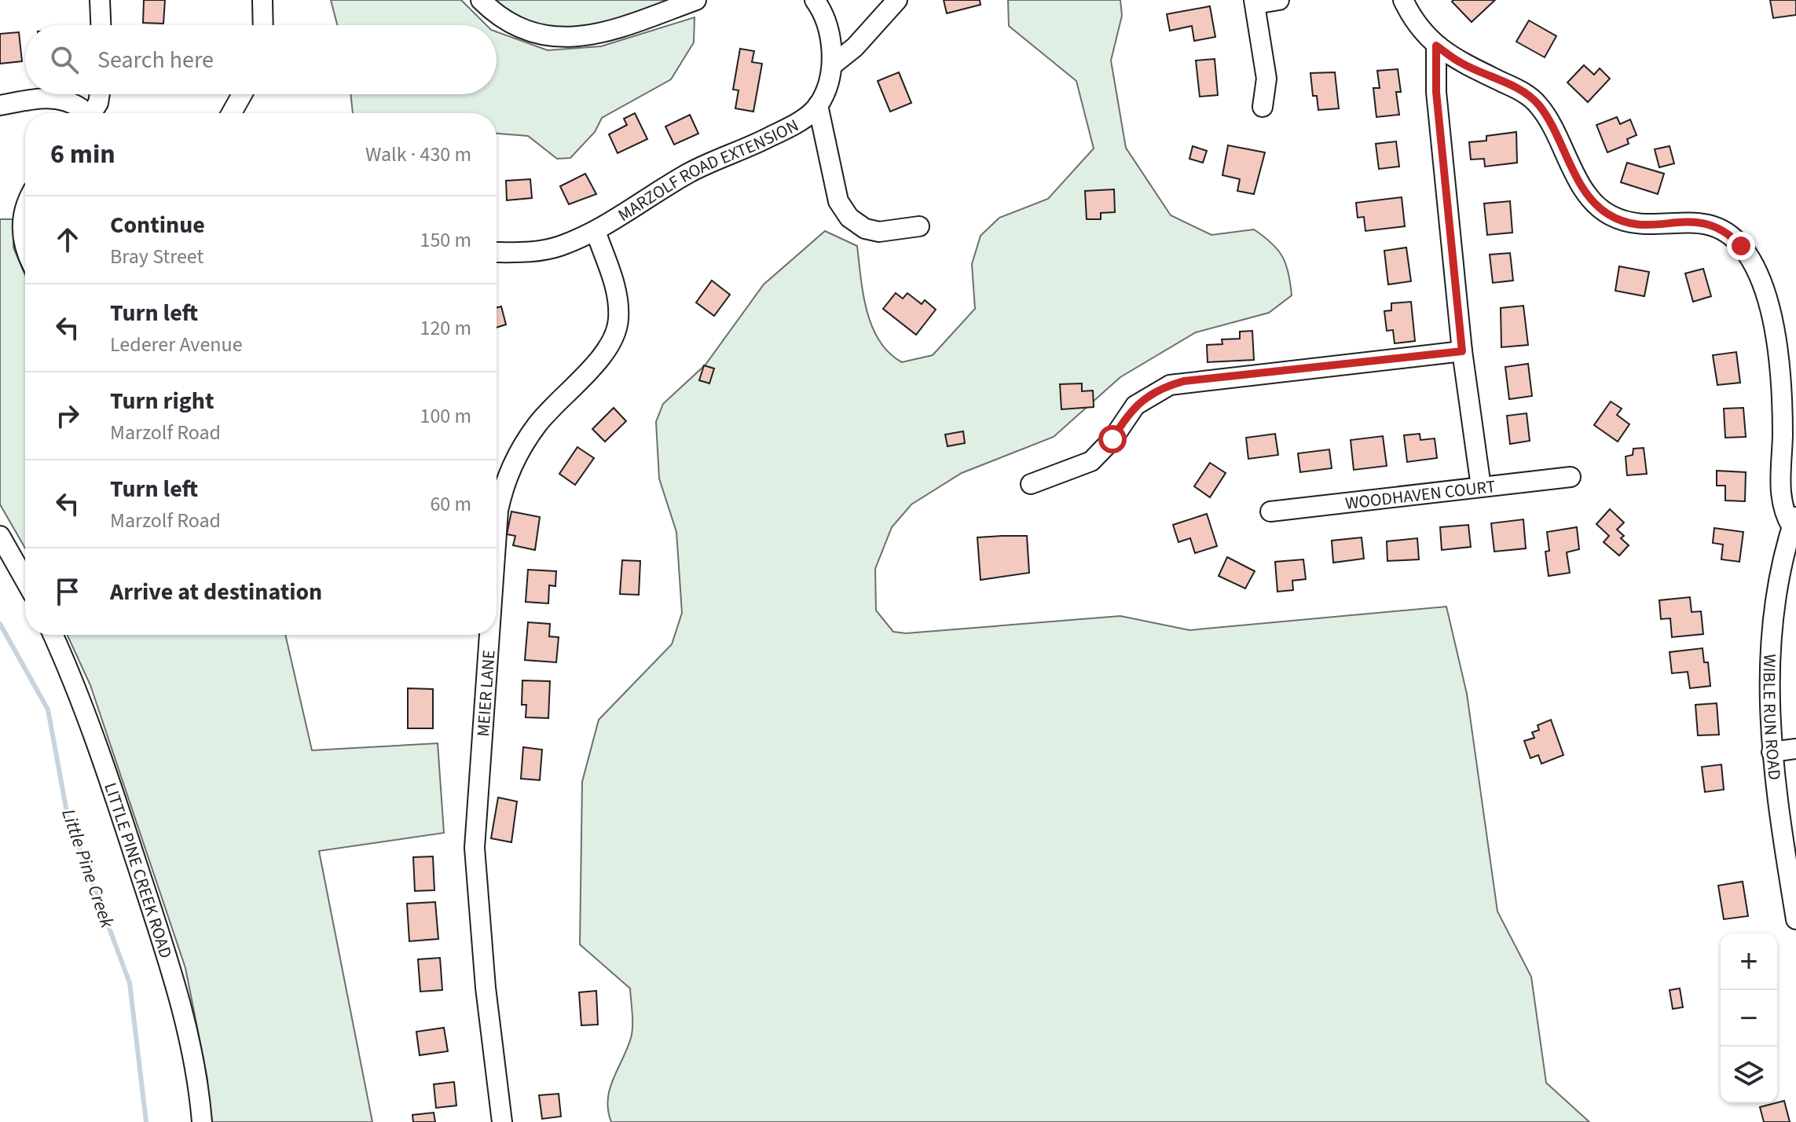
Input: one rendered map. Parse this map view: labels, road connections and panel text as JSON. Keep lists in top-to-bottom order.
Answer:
{
  "streets": {
    "street": [
      "MARZOLF ROAD EXTENSION",
      "WOODHAVEN COURT",
      "MEIER LANE",
      "WIBLE RUN ROAD",
      "LITTLE PINE CREEK ROAD"
    ]
  },
  "crossings": [
    ["MARZOLF ROAD EXTENSION", "MEIER LANE"]
  ],
  "water": ["Little Pine Creek"],
  "page": {
    "search": "Search here",
    "heading": ["6 min", "Walk · 430 m"],
    "list": [
      ["Continue", "Bray Street", "150 m"],
      ["Turn left", "Lederer Avenue", "120 m"],
      ["Turn right", "Marzolf Road", "100 m"],
      ["Turn left", "Marzolf Road", "60 m"],
      "Arrive at destination"
    ],
    "map_buttons": ["+", "−"]
  }
}
